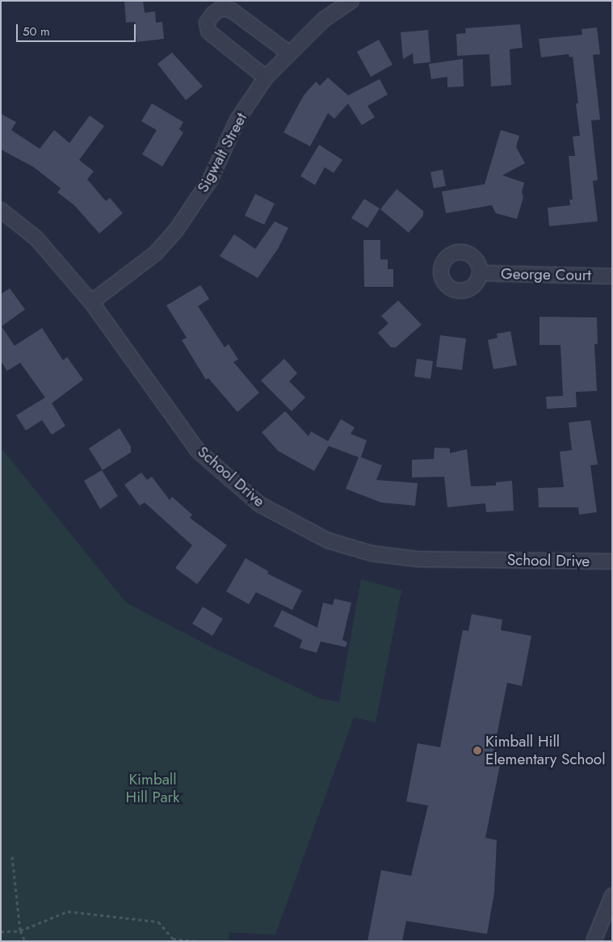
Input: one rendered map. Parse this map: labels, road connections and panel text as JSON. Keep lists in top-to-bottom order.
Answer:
{
  "streets": {
    "street": ["Sigwalt Street", "George Court", "School Drive"]
  },
  "crossings": [
    ["Sigwalt Street", "School Drive"]
  ],
  "parks": ["Kimball Hill Park"],
  "places": ["Kimball Hill Elementary School"],
  "scale_bar": "50 m"
}
